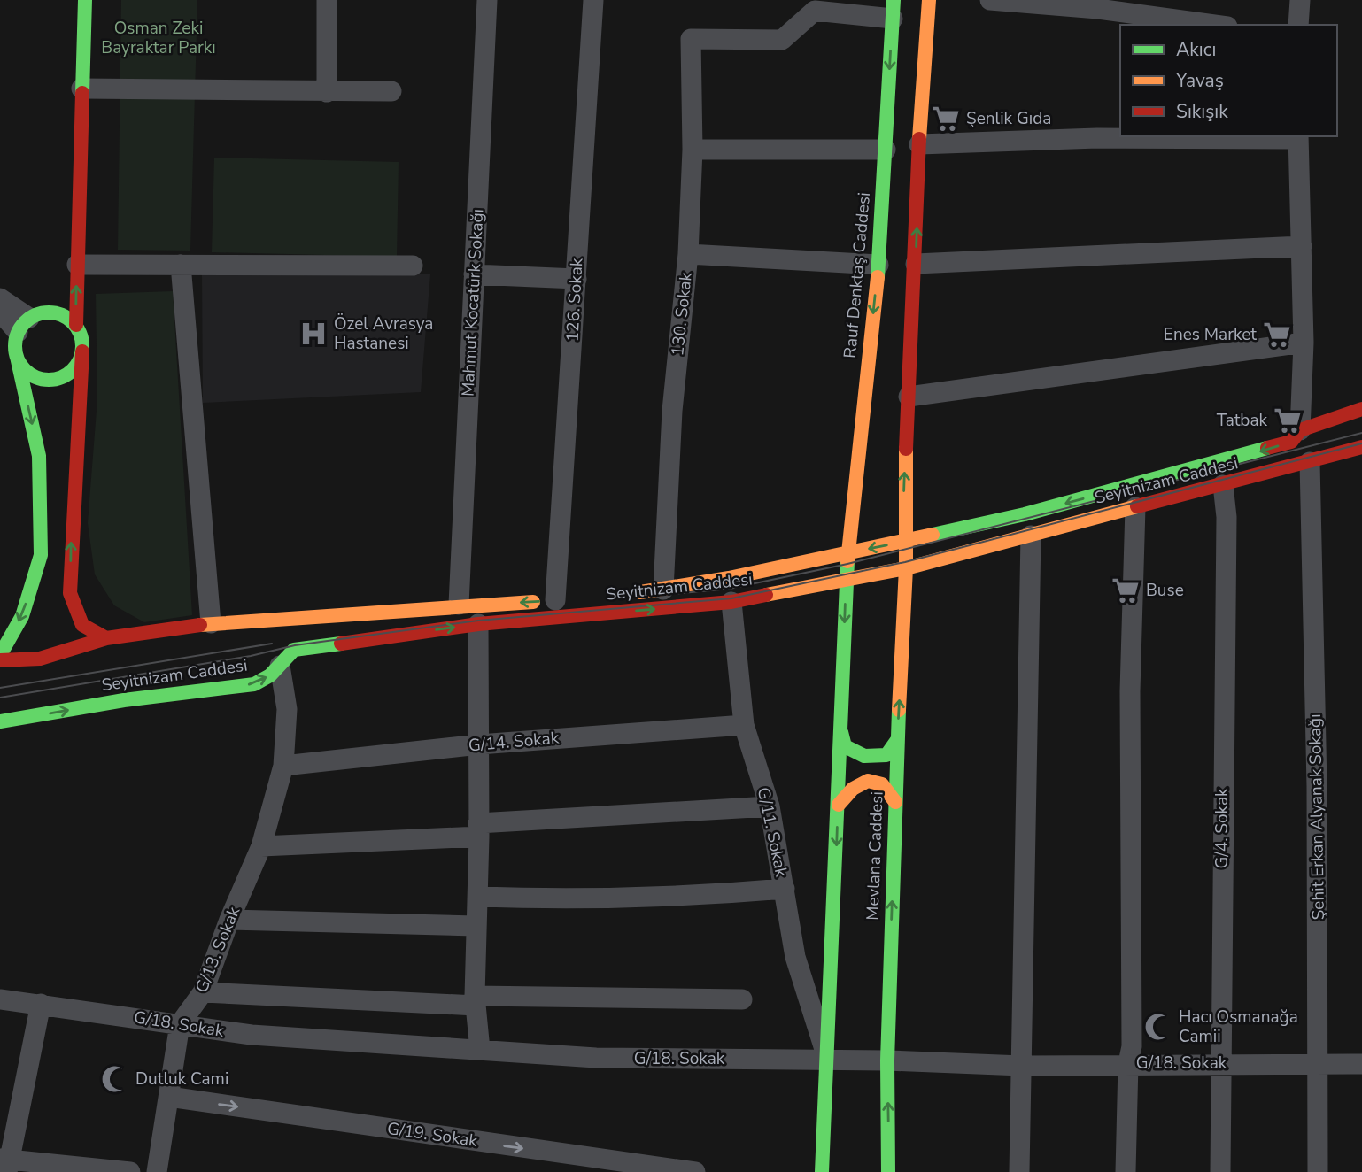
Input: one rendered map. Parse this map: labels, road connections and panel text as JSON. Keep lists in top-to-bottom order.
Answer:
{
  "streets": {
    "main road": ["Rauf Denktaş Caddesi", "Seyitnizam Caddesi", "Mevlana Caddesi"],
    "street": [
      "126. Sokak",
      "Mahmut Kocatürk Sokağı",
      "130. Sokak",
      "G/14. Sokak",
      "Şehit Erkan Alyanak Sokağı",
      "G/4. Sokak",
      "G/11. Sokak",
      "G/13. Sokak",
      "G/18. Sokak",
      "G/19. Sokak"
    ]
  },
  "crossings": [
    ["Rauf Denktaş Caddesi", "Seyitnizam Caddesi"],
    ["Rauf Denktaş Caddesi", "G/11. Sokak"],
    ["Rauf Denktaş Caddesi", "G/18. Sokak"],
    ["130. Sokak", "Seyitnizam Caddesi"],
    ["Seyitnizam Caddesi", "Şehit Erkan Alyanak Sokağı"],
    ["Seyitnizam Caddesi", "G/4. Sokak"],
    ["Seyitnizam Caddesi", "G/11. Sokak"],
    ["Seyitnizam Caddesi", "Mevlana Caddesi"],
    ["Seyitnizam Caddesi", "G/13. Sokak"],
    ["G/14. Sokak", "G/11. Sokak"],
    ["G/14. Sokak", "G/13. Sokak"],
    ["Şehit Erkan Alyanak Sokağı", "G/18. Sokak"],
    ["G/4. Sokak", "G/18. Sokak"],
    ["G/11. Sokak", "G/18. Sokak"],
    ["Mevlana Caddesi", "G/18. Sokak"],
    ["G/13. Sokak", "G/18. Sokak"],
    ["G/13. Sokak", "G/19. Sokak"]
  ],
  "one_way": ["Mevlana Caddesi"],
  "parks": ["Osman Zeki Bayraktar Parkı"],
  "places": {
    "supermarket": [
      "Şenlik Gıda",
      "Enes Market",
      "Tatbak",
      "Buse"
    ],
    "hospital": ["Özel Avrasya Hastanesi"],
    "mosque": ["Hacı Osmanağa Camii", "Dutluk Cami"]
  },
  "legend": ["Akıcı", "Yavaş", "Sıkışık"]
}
